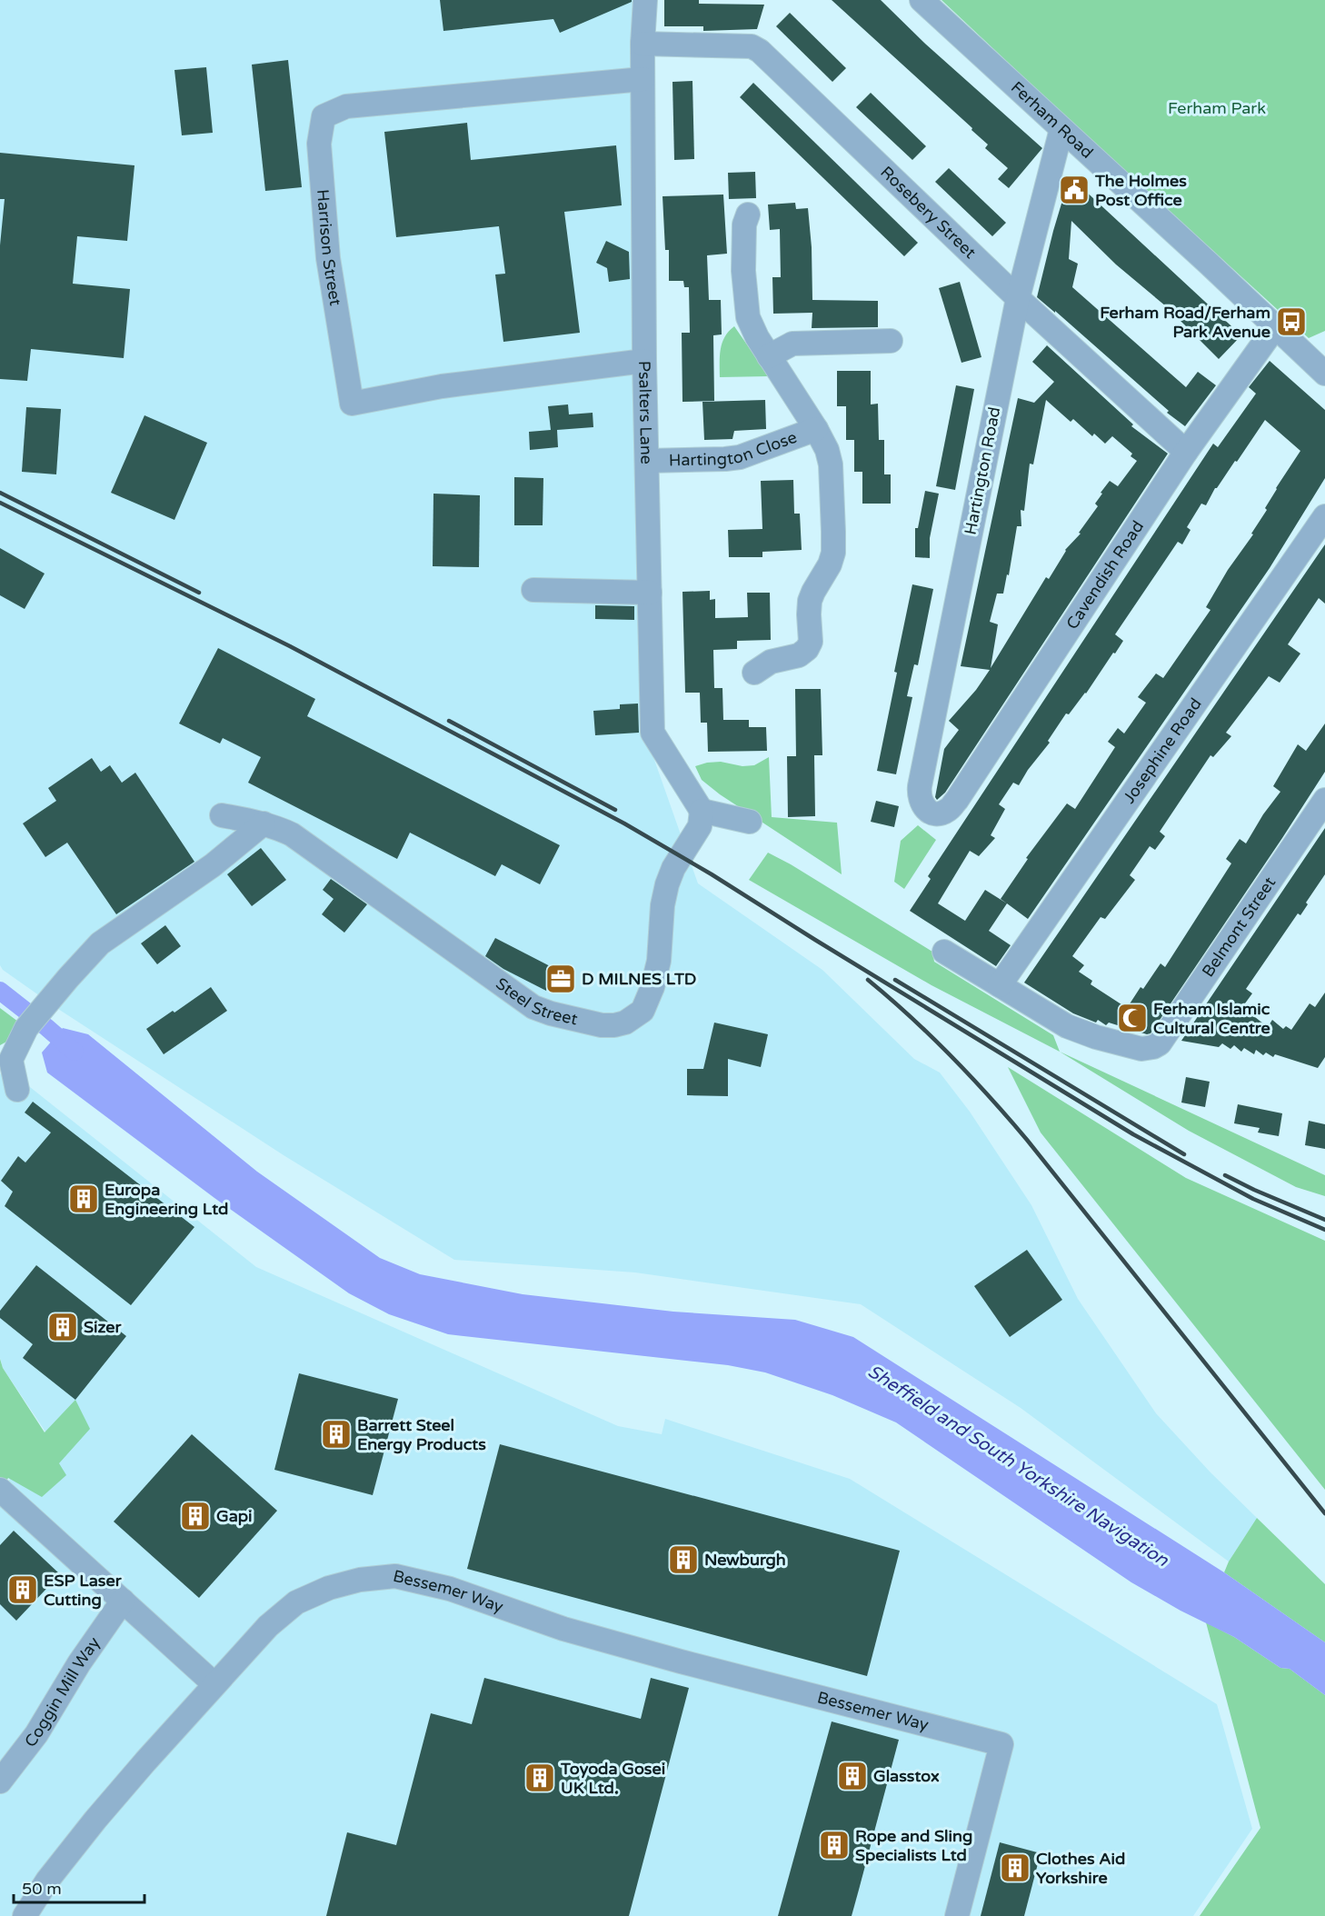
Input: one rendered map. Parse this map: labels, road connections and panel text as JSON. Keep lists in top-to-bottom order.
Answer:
{
  "streets": {
    "street": [
      "Ferham Road",
      "Rosebery Street",
      "Harrison Street",
      "Psalters Lane",
      "Hartington Close",
      "Hartington Road",
      "Cavendish Road",
      "Josephine Road",
      "Belmont Street",
      "Steel Street",
      "Bessemer Way",
      "Coggin Mill Way"
    ]
  },
  "crossings": [
    ["Ferham Road", "Hartington Road"],
    ["Ferham Road", "Cavendish Road"],
    ["Rosebery Street", "Psalters Lane"],
    ["Rosebery Street", "Hartington Road"],
    ["Rosebery Street", "Cavendish Road"],
    ["Harrison Street", "Psalters Lane"],
    ["Psalters Lane", "Hartington Close"],
    ["Psalters Lane", "Steel Street"],
    ["Hartington Road", "Cavendish Road"],
    ["Josephine Road", "Belmont Street"]
  ],
  "water": ["Sheffield and South Yorkshire Navigation"],
  "parks": ["Ferham Park"],
  "places": {
    "public building": ["The Holmes Post Office"],
    "bus stop": ["Ferham Road/Ferham Park Avenue"],
    "office": ["D MILNES LTD"],
    "mosque": ["Ferham Islamic Cultural Centre"],
    "building": [
      "Europa Engineering Ltd",
      "Sizer",
      "Barrett Steel Energy Products",
      "Gapi",
      "Newburgh",
      "ESP Laser Cutting",
      "Glasstox",
      "Toyoda Gosei UK Ltd.",
      "Rope and Sling Specialists Ltd",
      "Clothes Aid Yorkshire"
    ]
  },
  "scale_bar": "50 m"
}
